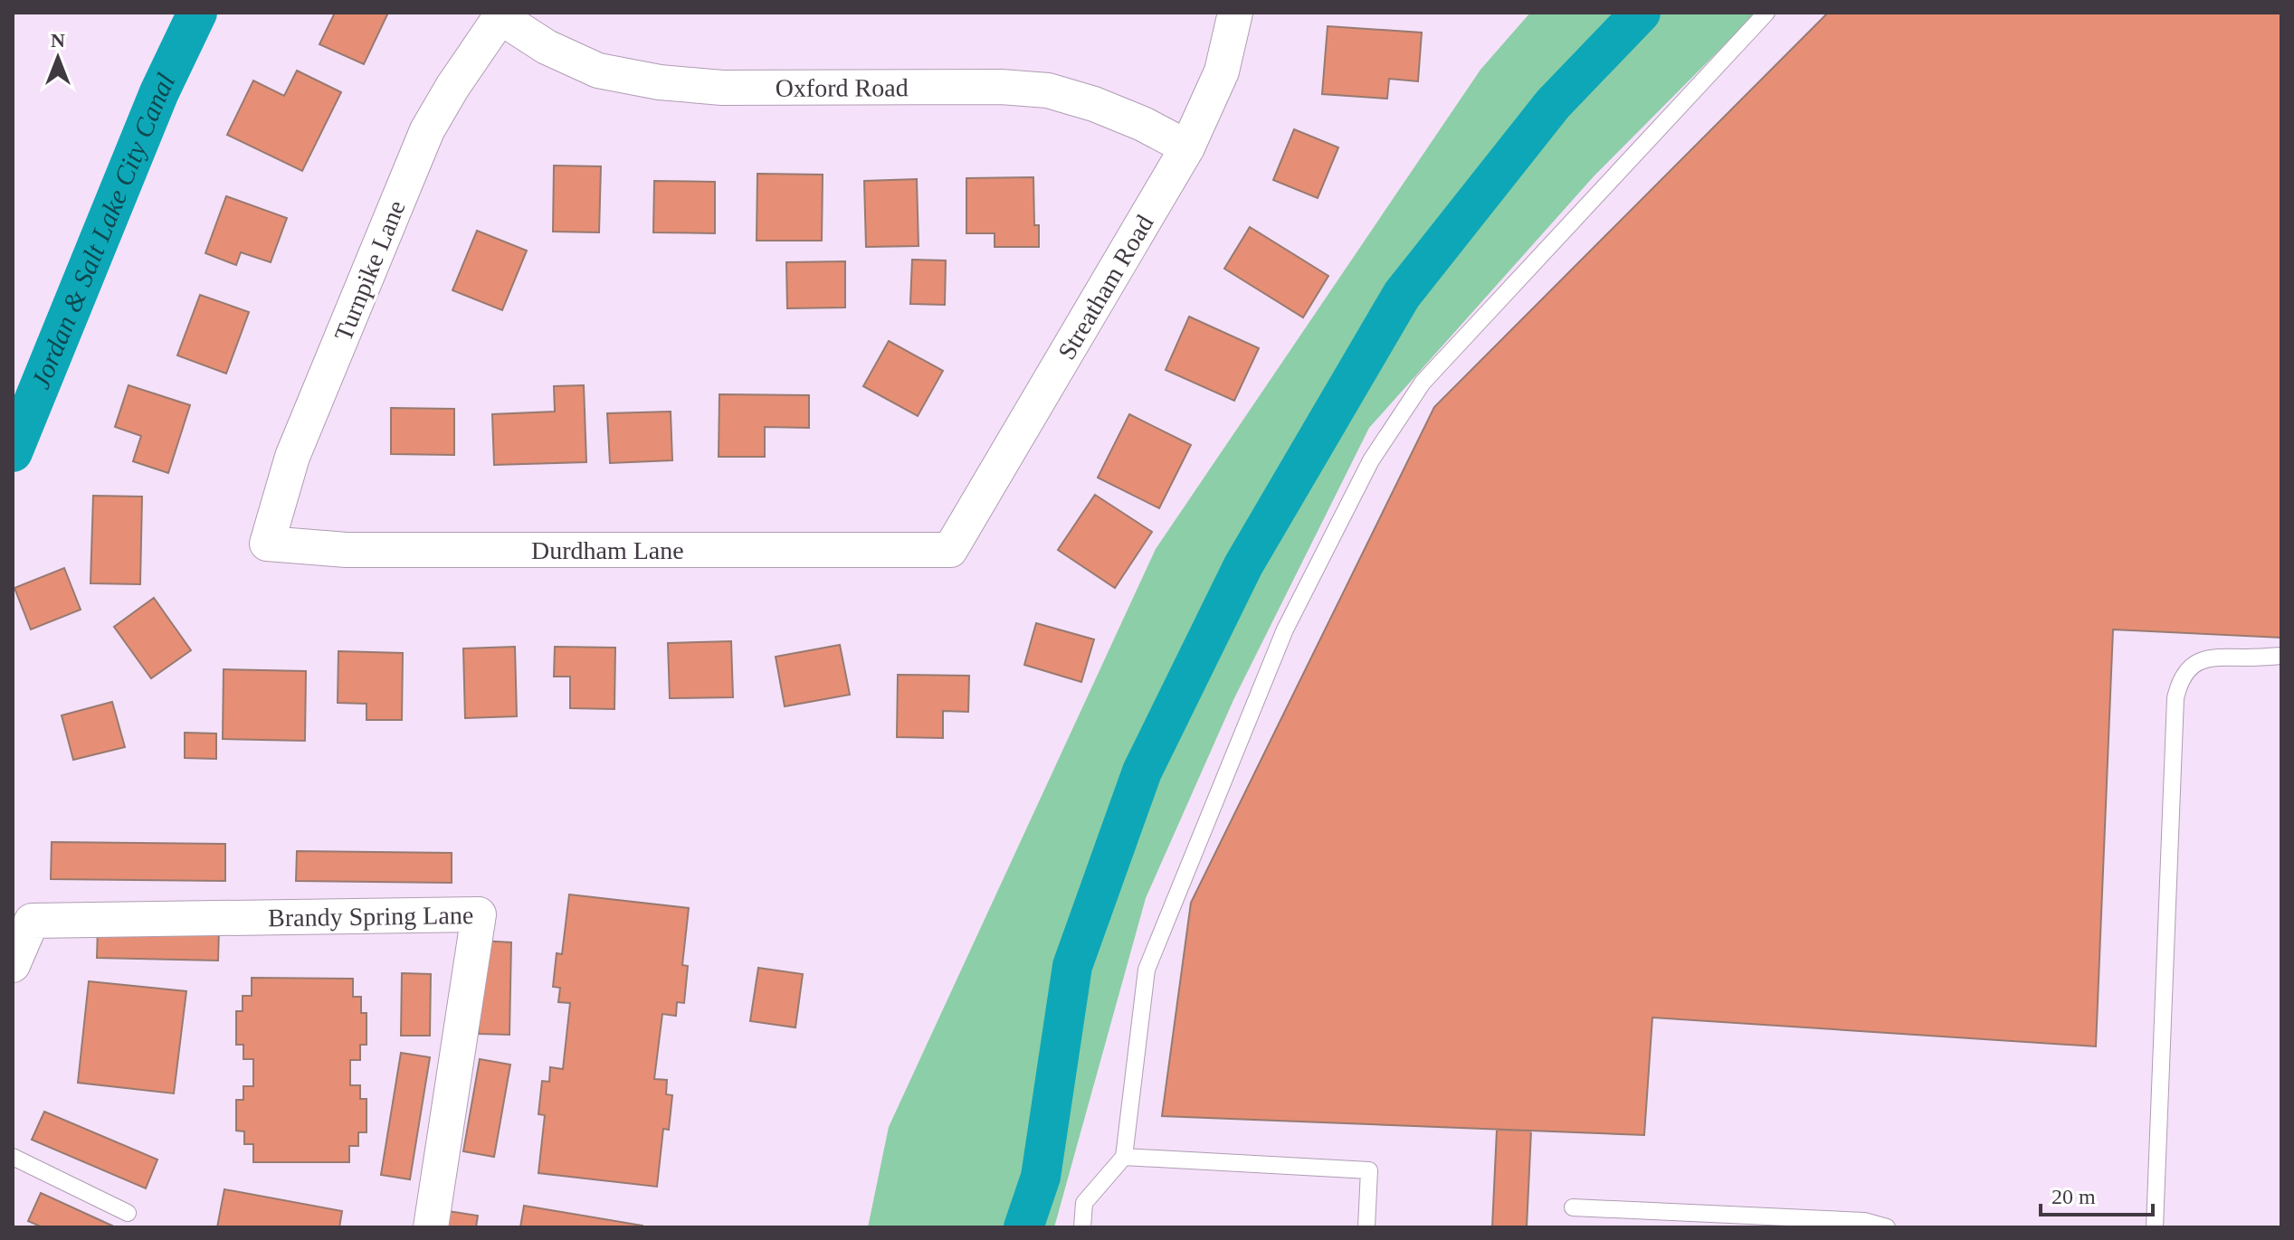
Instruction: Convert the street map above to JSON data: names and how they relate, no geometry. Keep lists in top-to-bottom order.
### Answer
{
  "streets": {
    "street": [
      "Oxford Road",
      "Turnpike Lane",
      "Streatham Road",
      "Durdham Lane",
      "Brandy Spring Lane"
    ]
  },
  "crossings": [
    ["Oxford Road", "Turnpike Lane"],
    ["Oxford Road", "Streatham Road"],
    ["Turnpike Lane", "Durdham Lane"],
    ["Streatham Road", "Durdham Lane"]
  ],
  "water": ["Jordan & Salt Lake City Canal"],
  "scale_bar": "20 m",
  "north": "top"
}
